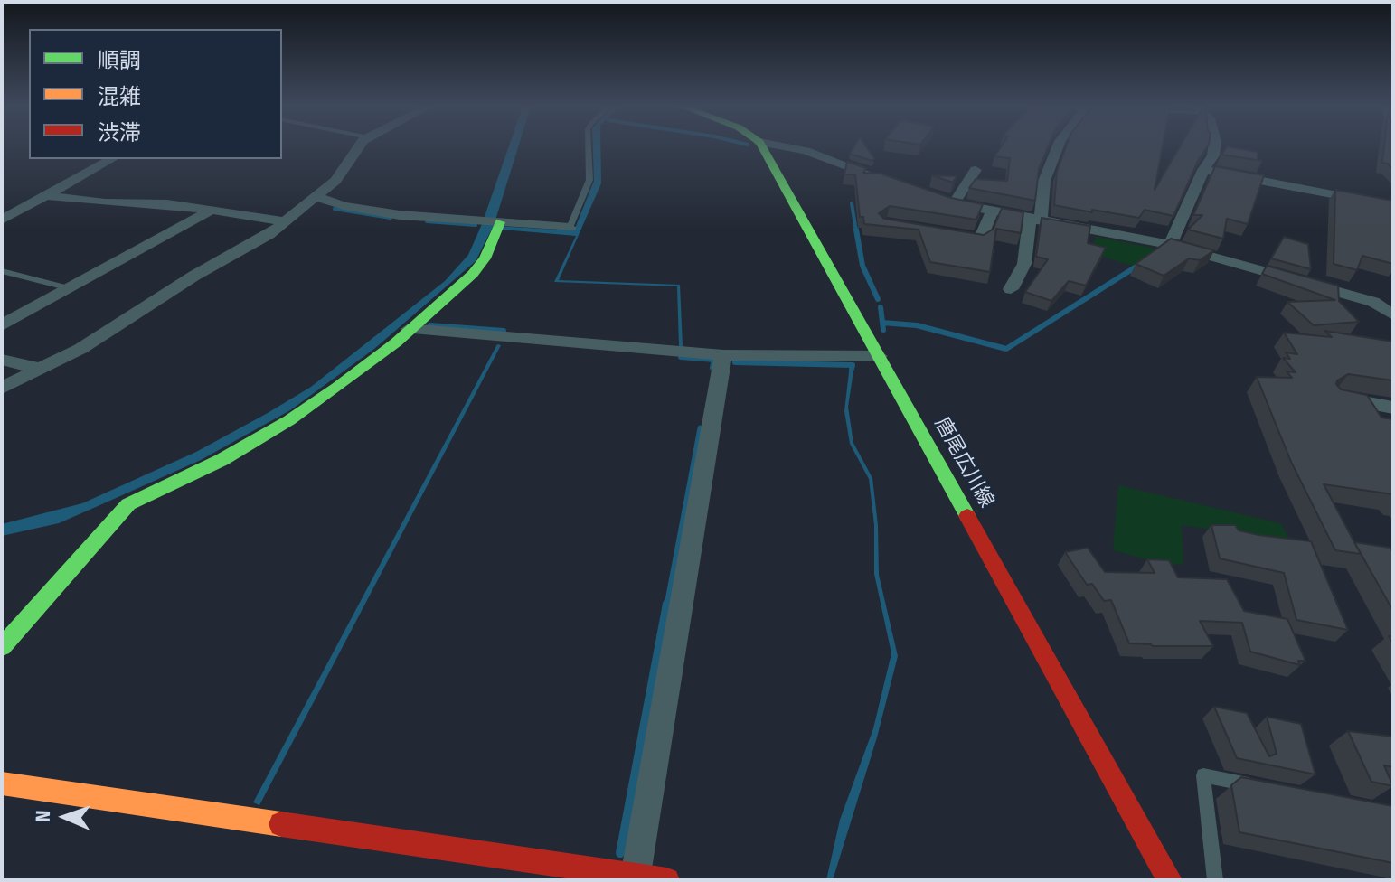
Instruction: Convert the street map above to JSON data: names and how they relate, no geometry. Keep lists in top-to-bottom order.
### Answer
{
  "streets": {
    "main road": ["唐尾広川線"]
  },
  "legend": ["順調", "混雑", "渋滞"],
  "north": "left"
}
